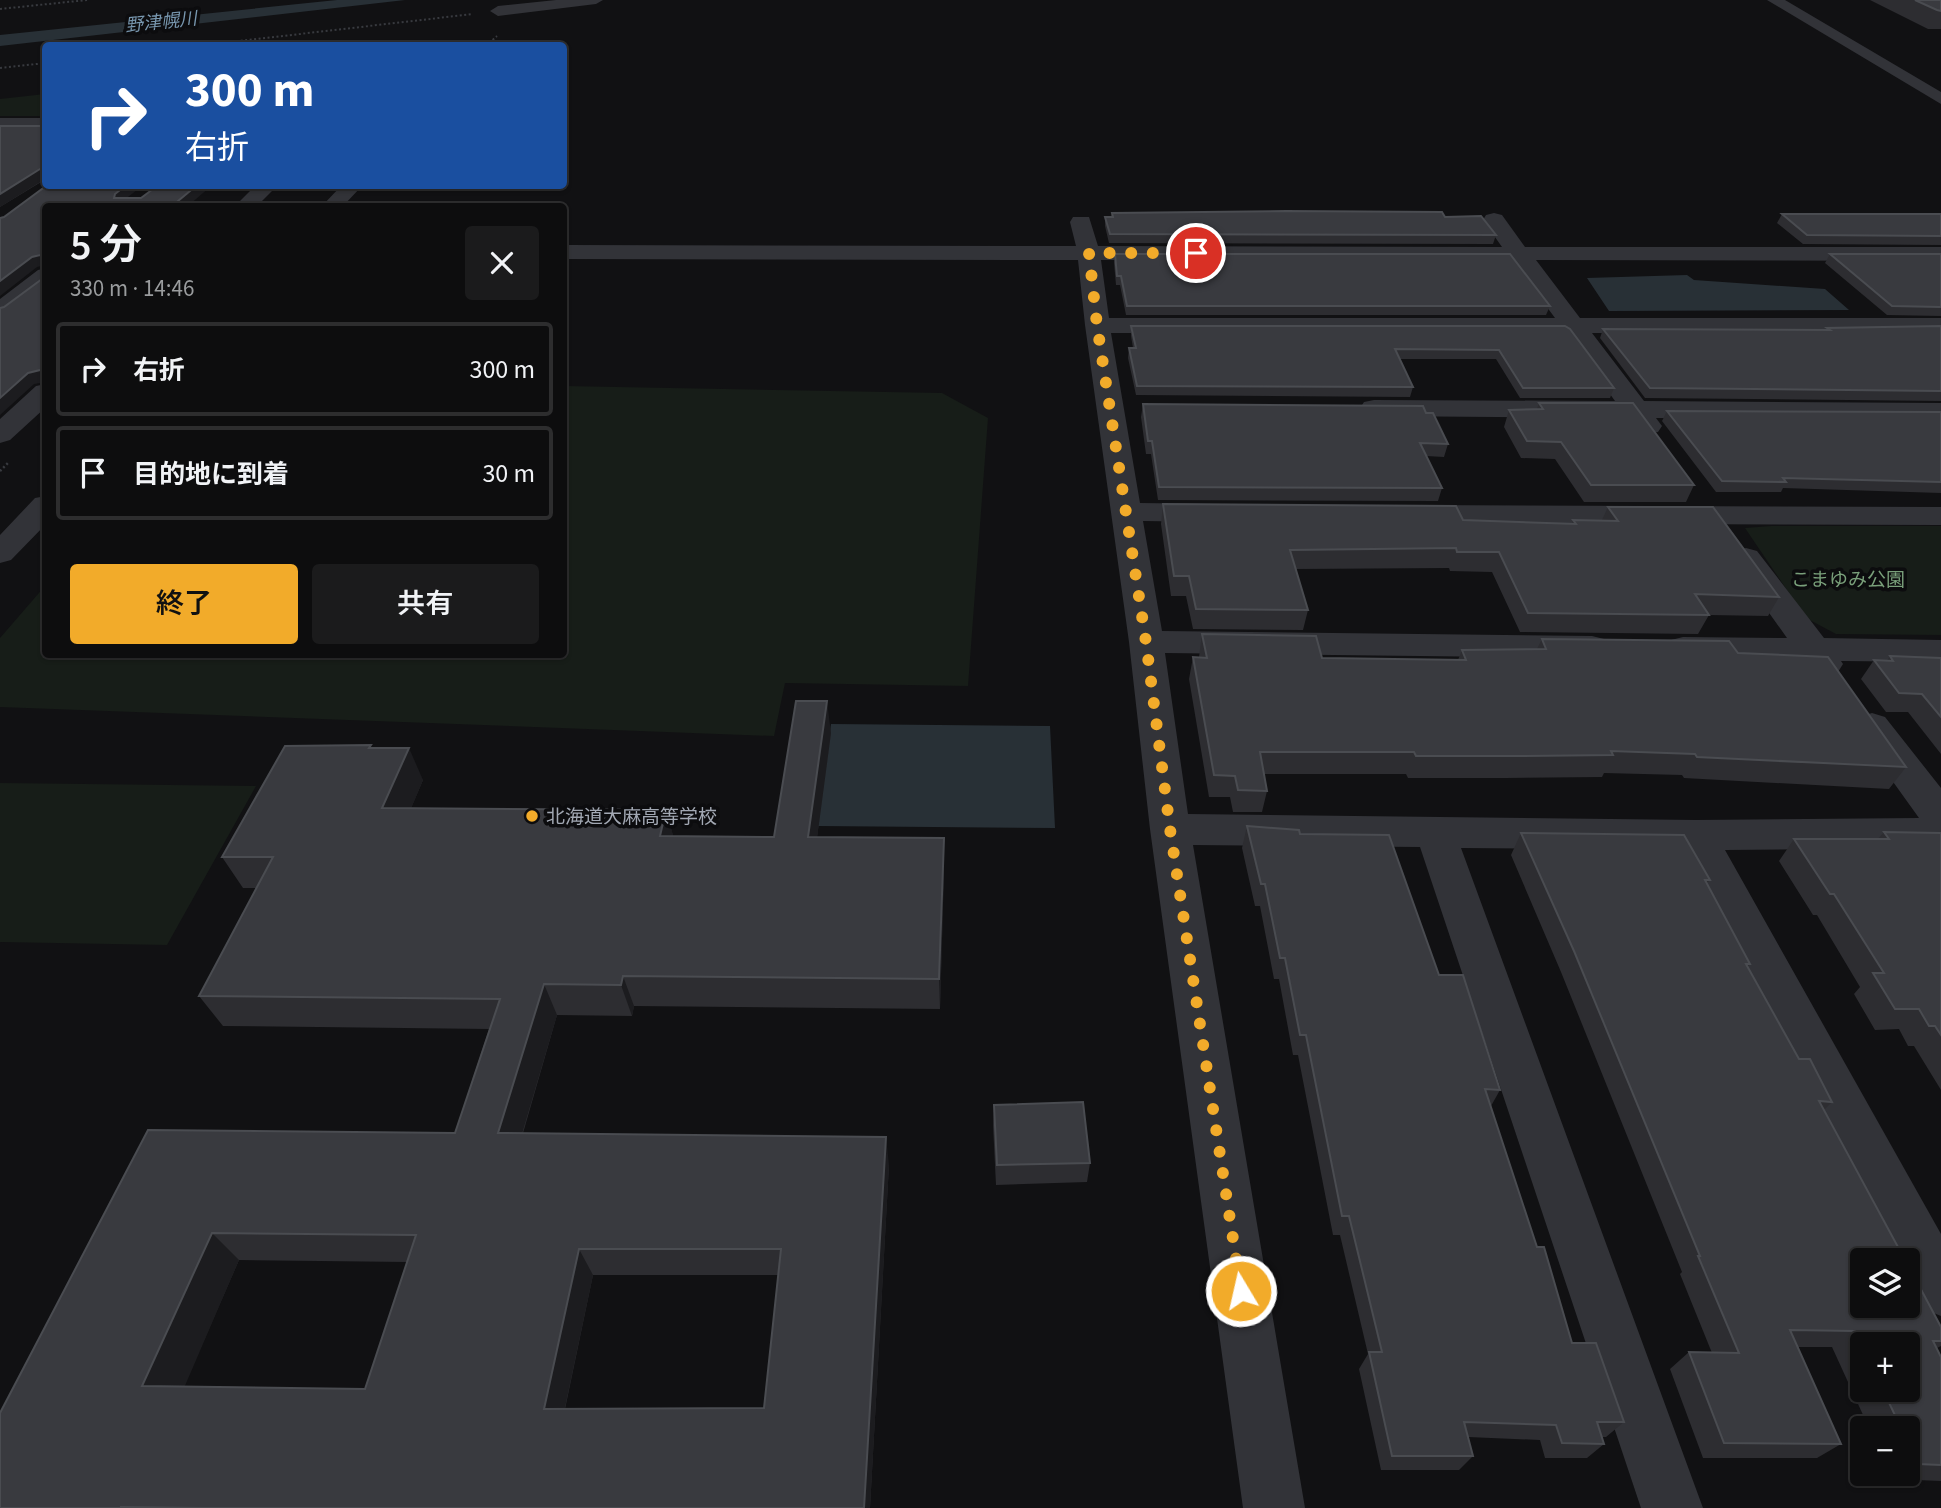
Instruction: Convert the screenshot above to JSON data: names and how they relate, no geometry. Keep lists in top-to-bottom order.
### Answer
{
  "water": ["野津幌川"],
  "parks": ["こまゆみ公園"],
  "places": ["北海道大麻高等学校"],
  "page": {
    "turn": ["300 m", "右折"],
    "heading": ["5 分", "330 m · 14:46"],
    "list": [
      {
        "name": "右折",
        "value": "300 m"
      },
      {
        "name": "目的地に到着",
        "value": "30 m"
      }
    ],
    "buttons": ["終了", "共有"],
    "map_buttons": ["+", "−"]
  }
}
